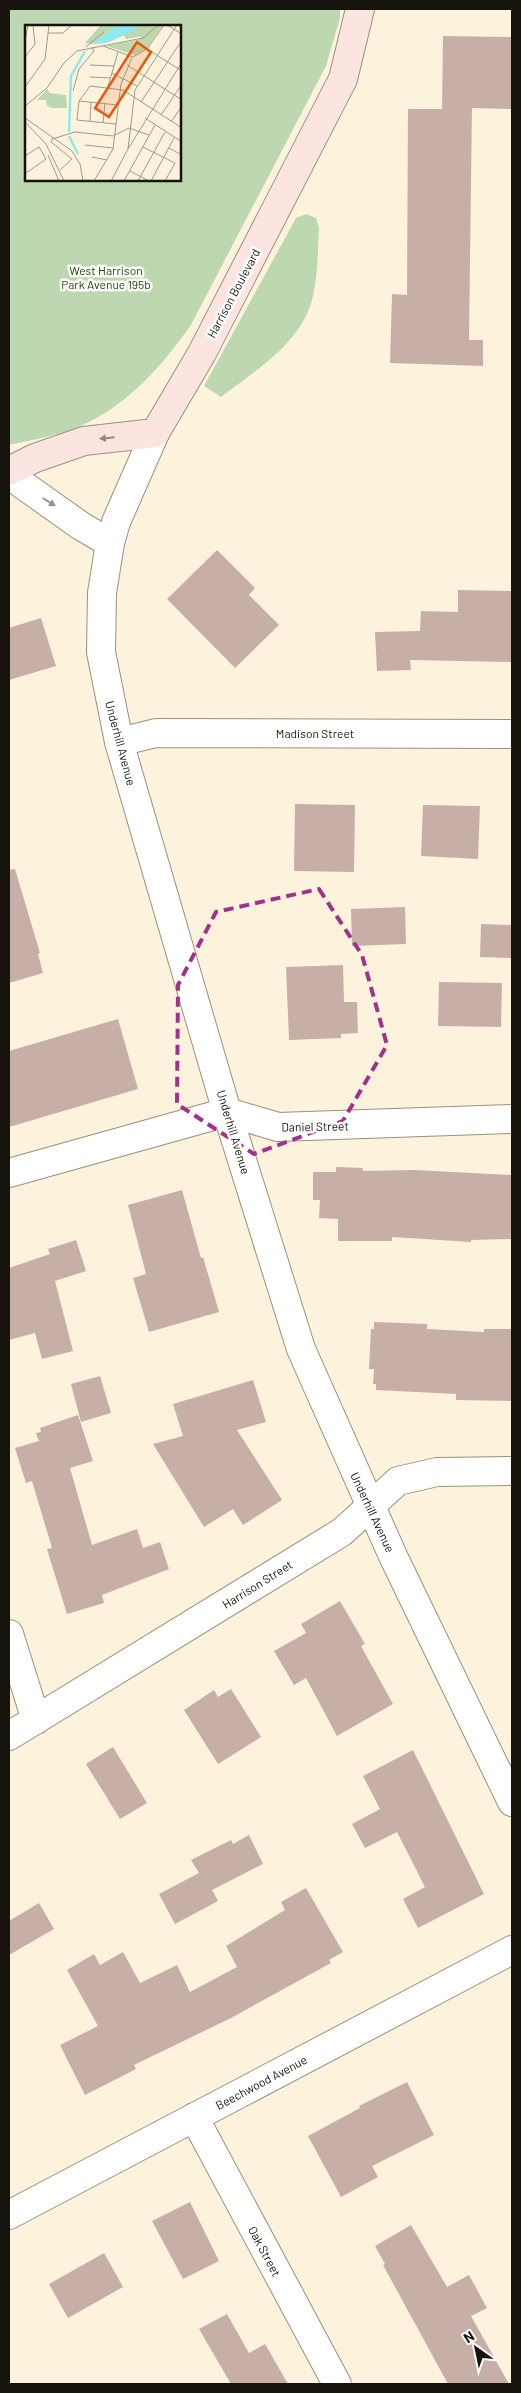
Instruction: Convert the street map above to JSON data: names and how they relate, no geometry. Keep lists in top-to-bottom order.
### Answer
{
  "streets": {
    "main road": ["Harrison Boulevard"],
    "street": [
      "Madison Street",
      "Underhill Avenue",
      "Daniel Street",
      "Harrison Street",
      "Beechwood Avenue",
      "Oak Street"
    ]
  },
  "crossings": [
    ["Harrison Boulevard", "Underhill Avenue"],
    ["Madison Street", "Underhill Avenue"],
    ["Underhill Avenue", "Daniel Street"],
    ["Underhill Avenue", "Harrison Street"],
    ["Beechwood Avenue", "Oak Street"]
  ],
  "parks": ["West Harrison Park Avenue 195b"],
  "north": "top left"
}
